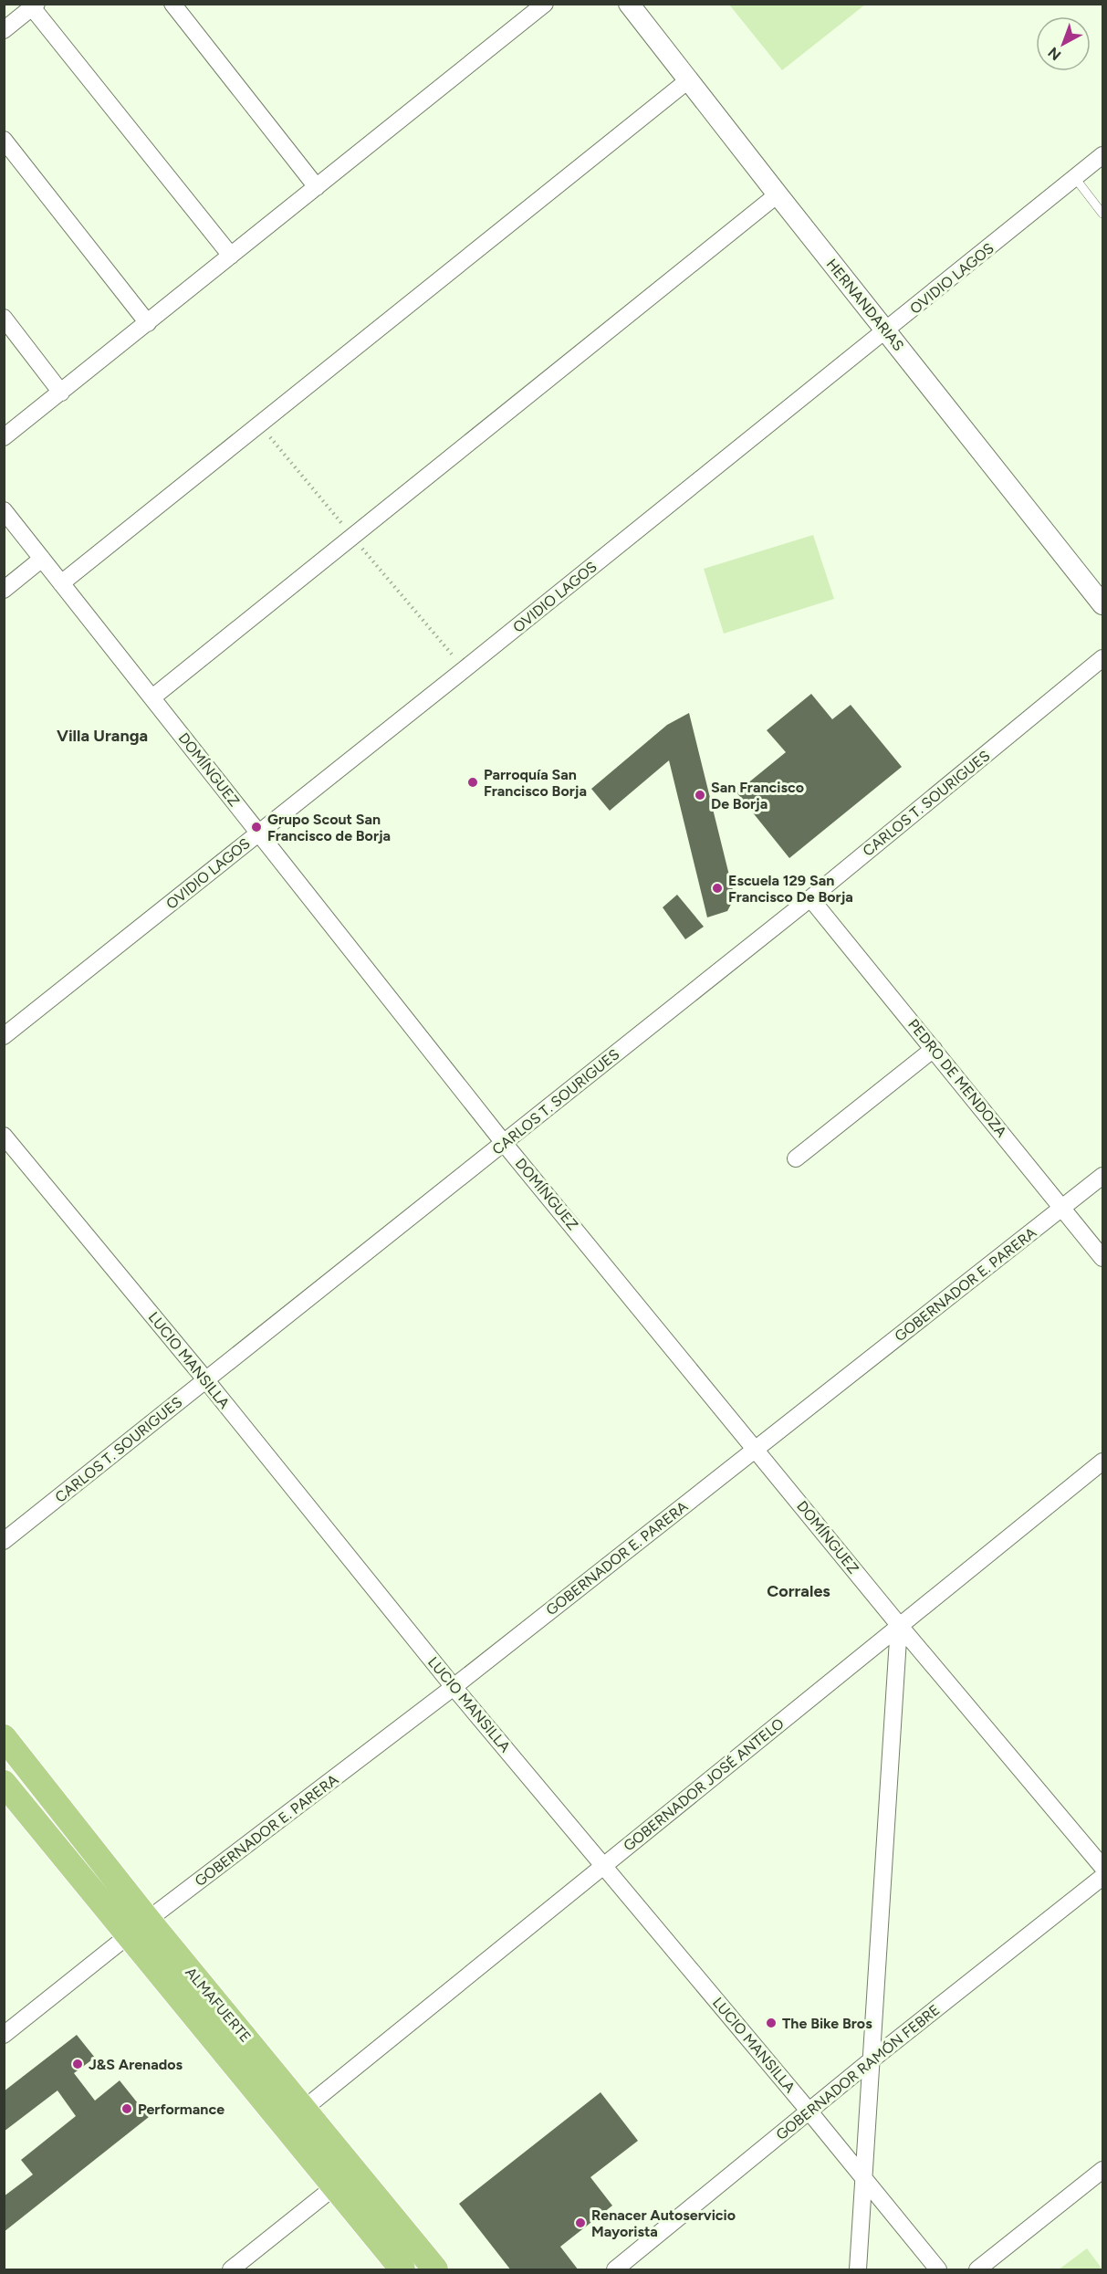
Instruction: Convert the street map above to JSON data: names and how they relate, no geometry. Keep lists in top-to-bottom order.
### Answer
{
  "streets": {
    "main road": ["ALMAFUERTE"],
    "street": [
      "OVIDIO LAGOS",
      "HERNANDARIAS",
      "DOMÍNGUEZ",
      "CARLOS T. SOURIGUES",
      "PEDRO DE MENDOZA",
      "GOBERNADOR E. PARERA",
      "LUCIO MANSILLA",
      "GOBERNADOR JOSÉ ANTELO",
      "GOBERNADOR RAMÓN FEBRE"
    ]
  },
  "crossings": [
    ["OVIDIO LAGOS", "HERNANDARIAS"],
    ["OVIDIO LAGOS", "DOMÍNGUEZ"],
    ["DOMÍNGUEZ", "CARLOS T. SOURIGUES"],
    ["DOMÍNGUEZ", "GOBERNADOR E. PARERA"],
    ["DOMÍNGUEZ", "GOBERNADOR JOSÉ ANTELO"],
    ["CARLOS T. SOURIGUES", "PEDRO DE MENDOZA"],
    ["CARLOS T. SOURIGUES", "LUCIO MANSILLA"],
    ["PEDRO DE MENDOZA", "GOBERNADOR E. PARERA"],
    ["GOBERNADOR E. PARERA", "LUCIO MANSILLA"],
    ["GOBERNADOR E. PARERA", "ALMAFUERTE"],
    ["LUCIO MANSILLA", "GOBERNADOR JOSÉ ANTELO"],
    ["LUCIO MANSILLA", "GOBERNADOR RAMÓN FEBRE"],
    ["GOBERNADOR JOSÉ ANTELO", "ALMAFUERTE"]
  ],
  "districts": ["Villa Uranga", "Corrales"],
  "places": [
    "Parroquía San Francisco Borja",
    "San Francisco De Borja",
    "Grupo Scout San Francisco de Borja",
    "Escuela 129 San Francisco De Borja",
    "The Bike Bros",
    "J&S Arenados",
    "Performance",
    "Renacer Autoservicio Mayorista"
  ],
  "north": "bottom left"
}
